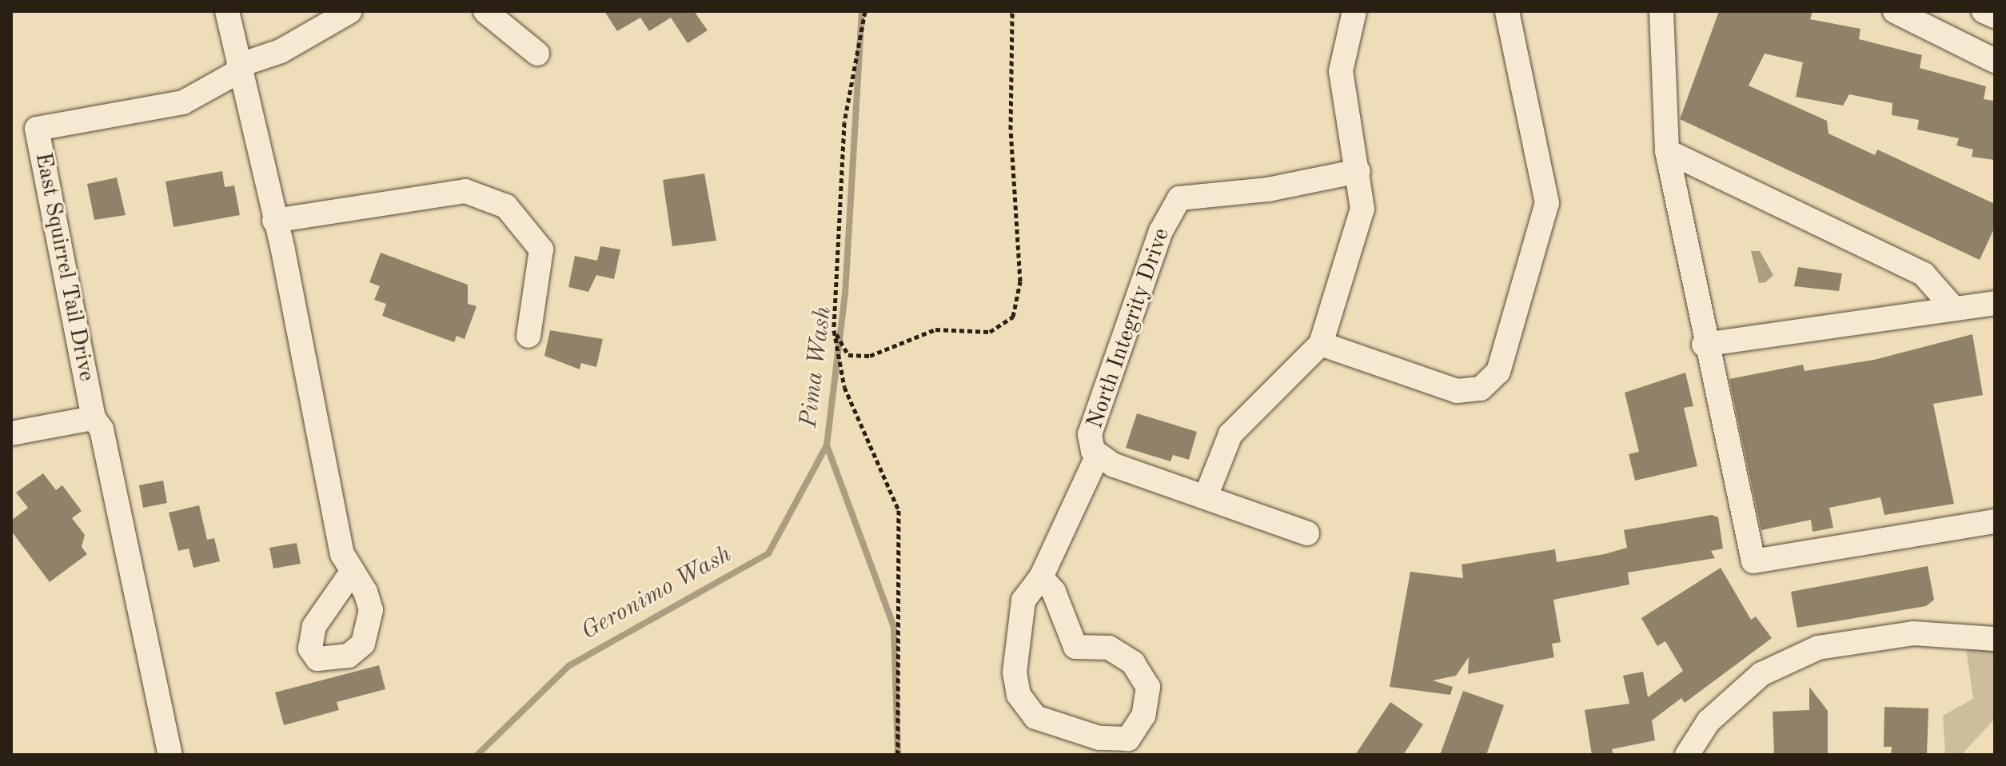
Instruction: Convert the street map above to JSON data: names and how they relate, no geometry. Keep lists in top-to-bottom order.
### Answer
{
  "streets": {
    "street": ["East Squirrel Tail Drive", "North Integrity Drive"]
  },
  "water": ["Pima Wash", "Geronimo Wash"]
}
